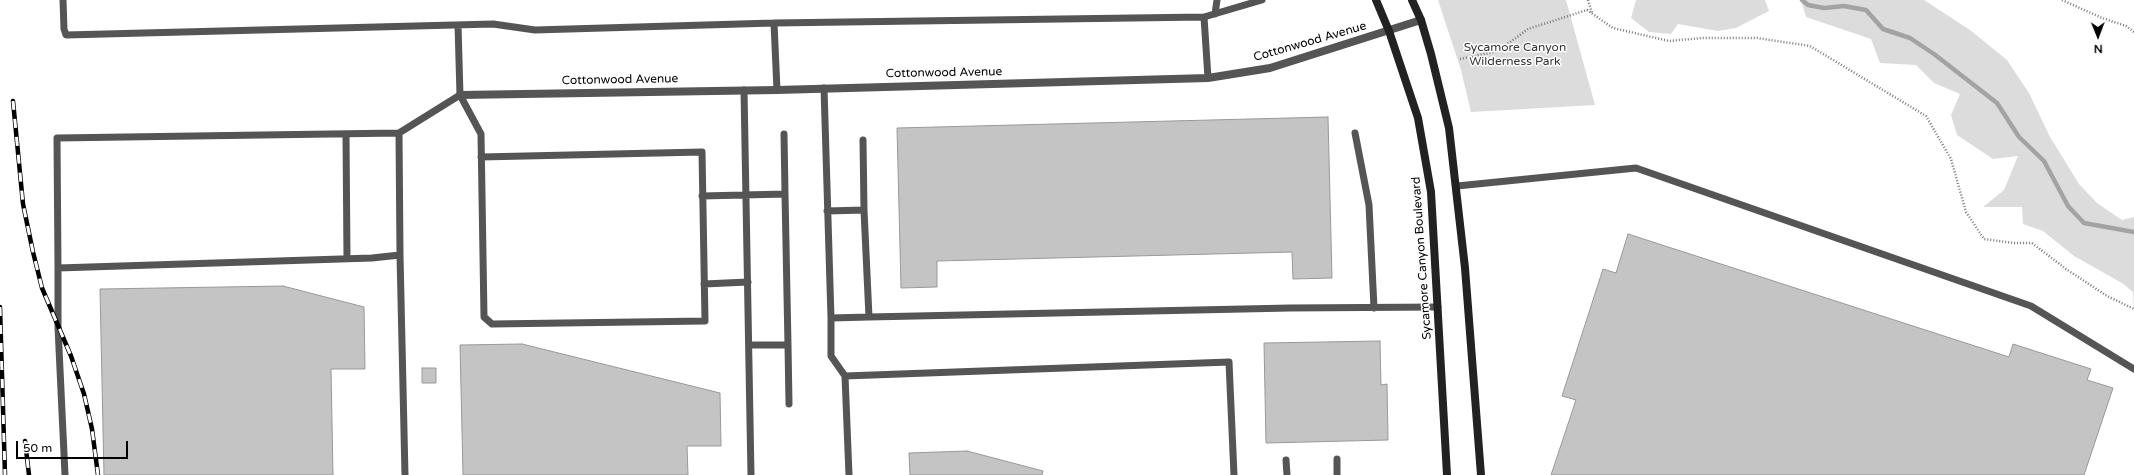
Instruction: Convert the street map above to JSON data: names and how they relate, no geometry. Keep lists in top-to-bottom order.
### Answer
{
  "streets": {
    "main road": ["Sycamore Canyon Boulevard"],
    "street": ["Cottonwood Avenue"]
  },
  "crossings": [
    ["Cottonwood Avenue", "Sycamore Canyon Boulevard"]
  ],
  "parks": ["Sycamore Canyon Wilderness Park"],
  "scale_bar": "50 m",
  "north": "bottom"
}
